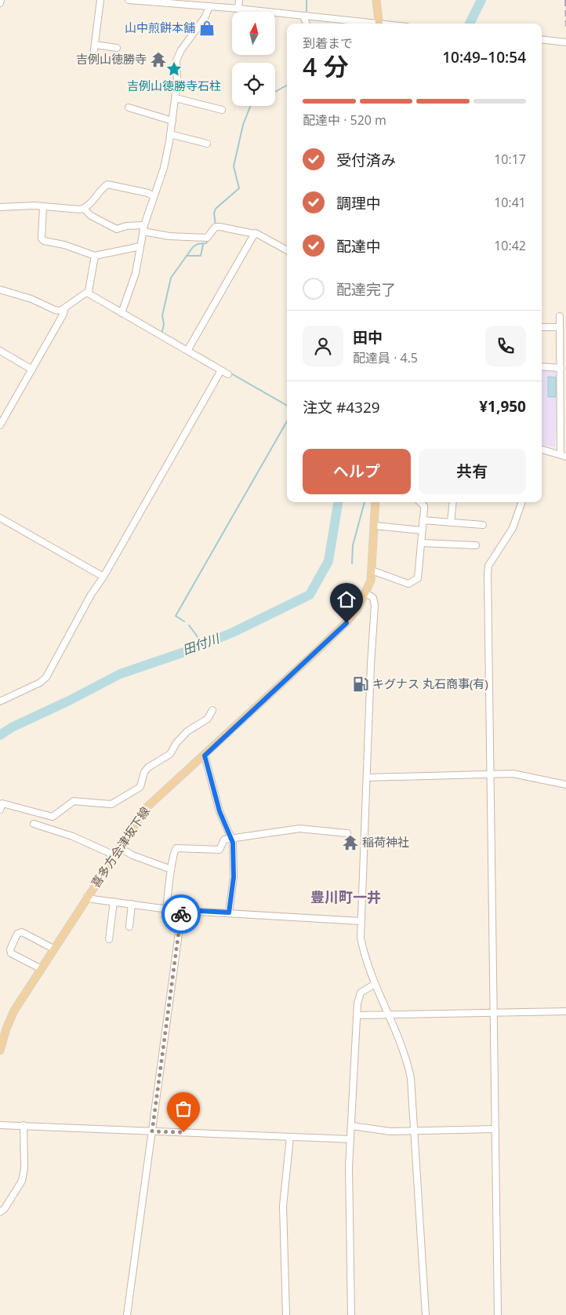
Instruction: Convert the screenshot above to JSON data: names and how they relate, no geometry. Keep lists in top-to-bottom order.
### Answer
{
  "streets": {
    "main road": ["喜多方会津坂下線"]
  },
  "districts": ["豊川町一井"],
  "water": ["田付川"],
  "places": {
    "shop": ["山中煎餅本舗"],
    "temple": ["吉例山徳勝寺", "稲荷神社"],
    "place": ["吉例山徳勝寺石柱"],
    "fuel station": ["キグナス 丸石商事(有)"]
  },
  "north": "top",
  "page": {
    "heading": ["4 分", "到着まで", "10:49–10:54"],
    "panel": [
      "田中",
      "配達員 · 4.5",
      "注文 #4329",
      "¥1,950"
    ],
    "bar": "配達中 · 520 m",
    "list": [
      ["受付済み", "10:17"],
      ["調理中", "10:41"],
      ["配達中", "10:42"],
      "配達完了"
    ],
    "buttons": ["ヘルプ", "共有"]
  }
}
